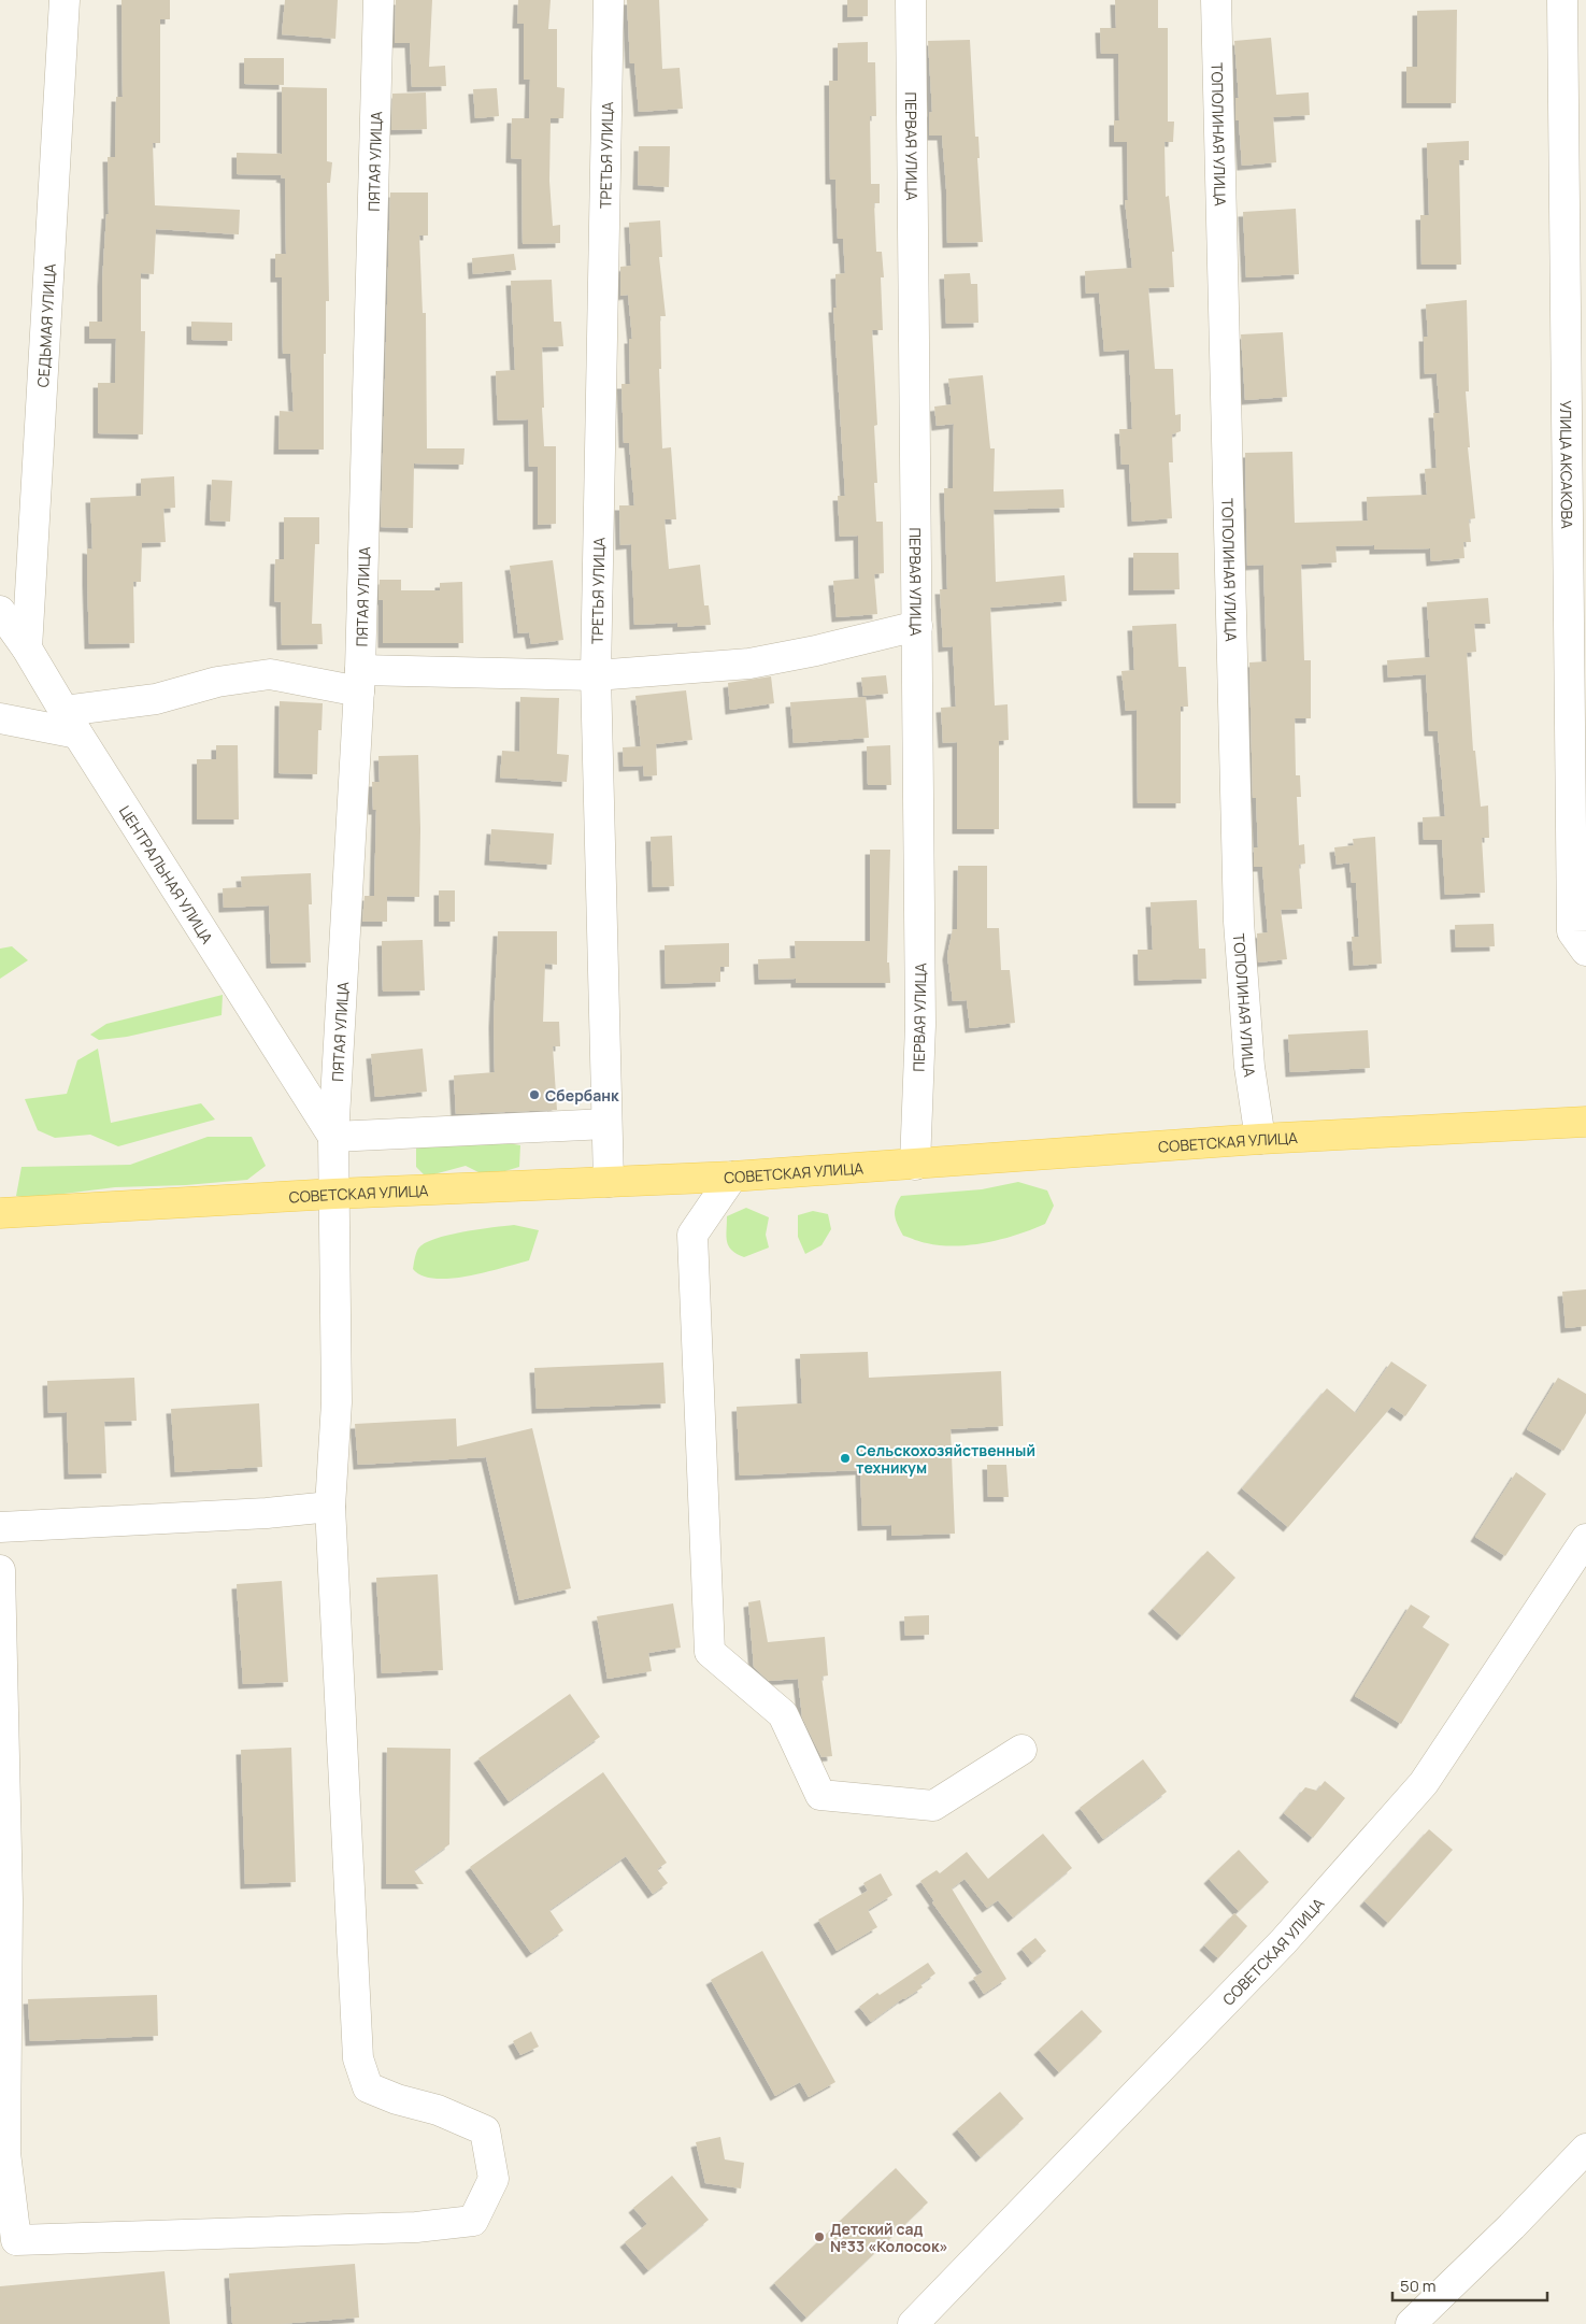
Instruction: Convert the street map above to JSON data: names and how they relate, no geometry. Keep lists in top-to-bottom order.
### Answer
{
  "streets": {
    "main road": ["СОВЕТСКАЯ УЛИЦА"],
    "street": [
      "ТОПОЛИНАЯ УЛИЦА",
      "ПЕРВАЯ УЛИЦА",
      "ТРЕТЬЯ УЛИЦА",
      "ПЯТАЯ УЛИЦА",
      "СЕДЬМАЯ УЛИЦА",
      "УЛИЦА АКСАКОВА",
      "ЦЕНТРАЛЬНАЯ УЛИЦА"
    ]
  },
  "crossings": [
    ["ТОПОЛИНАЯ УЛИЦА", "СОВЕТСКАЯ УЛИЦА"],
    ["ПЕРВАЯ УЛИЦА", "СОВЕТСКАЯ УЛИЦА"],
    ["ТРЕТЬЯ УЛИЦА", "СОВЕТСКАЯ УЛИЦА"],
    ["ПЯТАЯ УЛИЦА", "ЦЕНТРАЛЬНАЯ УЛИЦА"],
    ["ПЯТАЯ УЛИЦА", "СОВЕТСКАЯ УЛИЦА"],
    ["СЕДЬМАЯ УЛИЦА", "ЦЕНТРАЛЬНАЯ УЛИЦА"]
  ],
  "places": ["Сбербанк", "Сельскохозяйственный техникум", "Детский сад №33 «Колосок»"],
  "scale_bar": "50 m"
}
